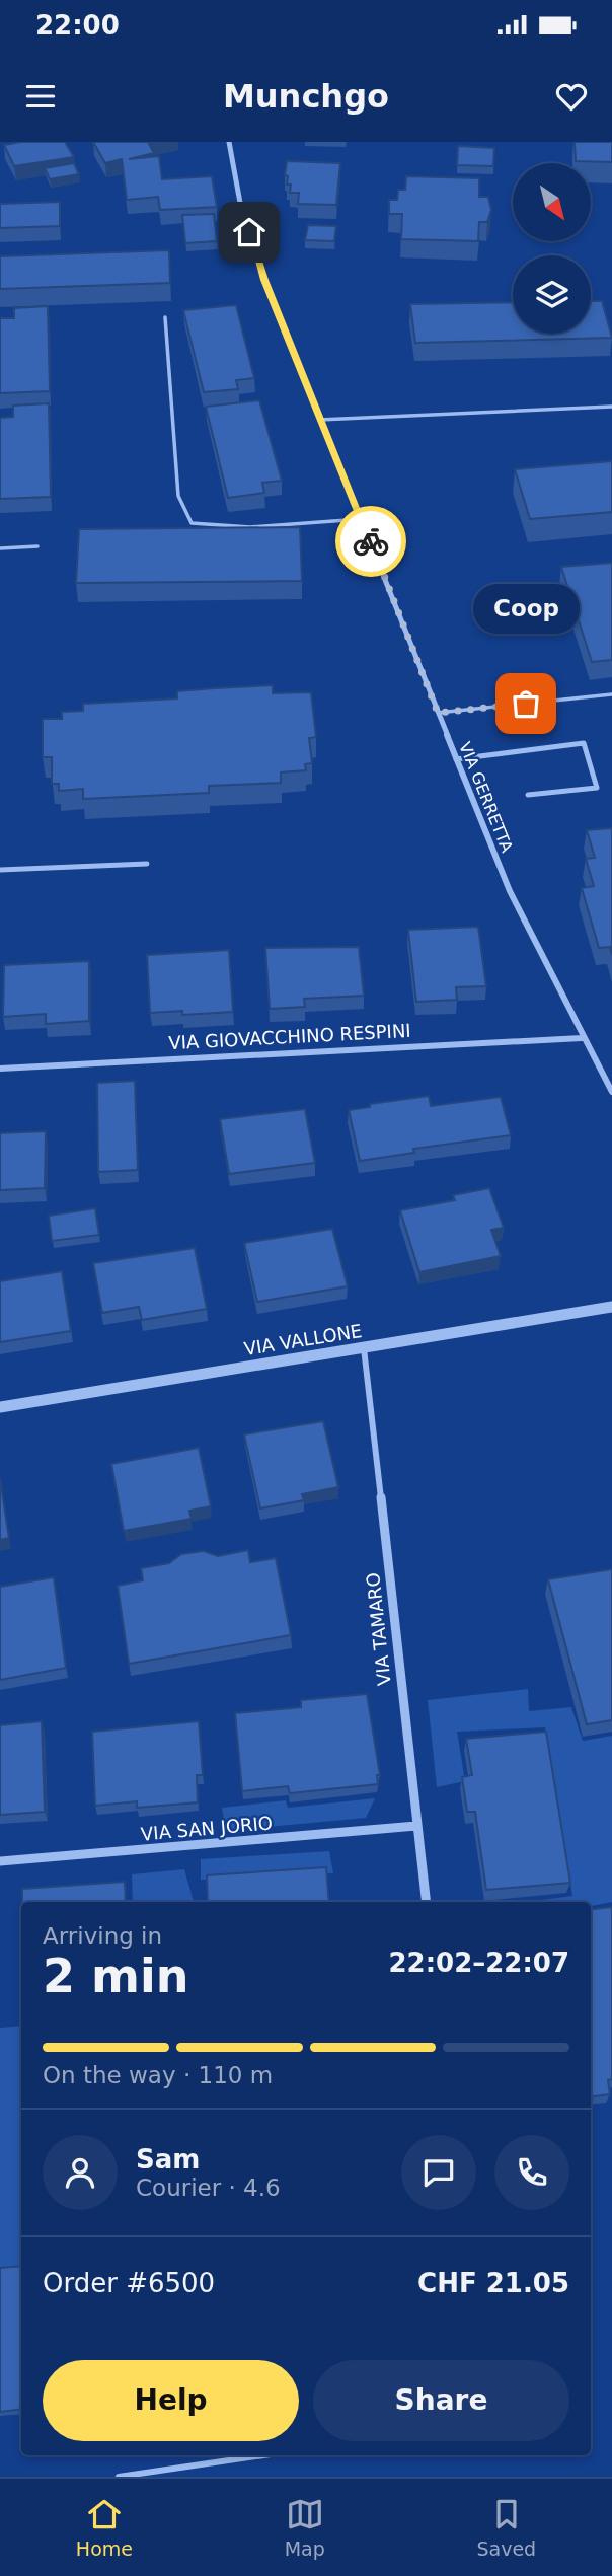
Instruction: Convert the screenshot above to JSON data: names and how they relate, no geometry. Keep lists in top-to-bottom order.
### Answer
{
  "streets": {
    "street": [
      "VIA GERRETTA",
      "VIA GIOVACCHINO RESPINI",
      "VIA VALLONE",
      "VIA TAMARO",
      "VIA SAN JORIO"
    ]
  },
  "crossings": [
    ["VIA GERRETTA", "VIA GIOVACCHINO RESPINI"],
    ["VIA VALLONE", "VIA TAMARO"],
    ["VIA TAMARO", "VIA SAN JORIO"]
  ],
  "places": ["Coop"],
  "north": "bottom right",
  "page": {
    "status": "22:00",
    "header": "Munchgo",
    "bubble": "Coop",
    "heading": ["2 min", "Arriving in", "22:02–22:07"],
    "panel": [
      "Sam",
      "Courier · 4.6",
      "Order #6500",
      "CHF 21.05"
    ],
    "bar": "On the way · 110 m",
    "buttons": ["Help", "Share"],
    "tabs": ["Home", "Map", "Saved"]
  }
}
